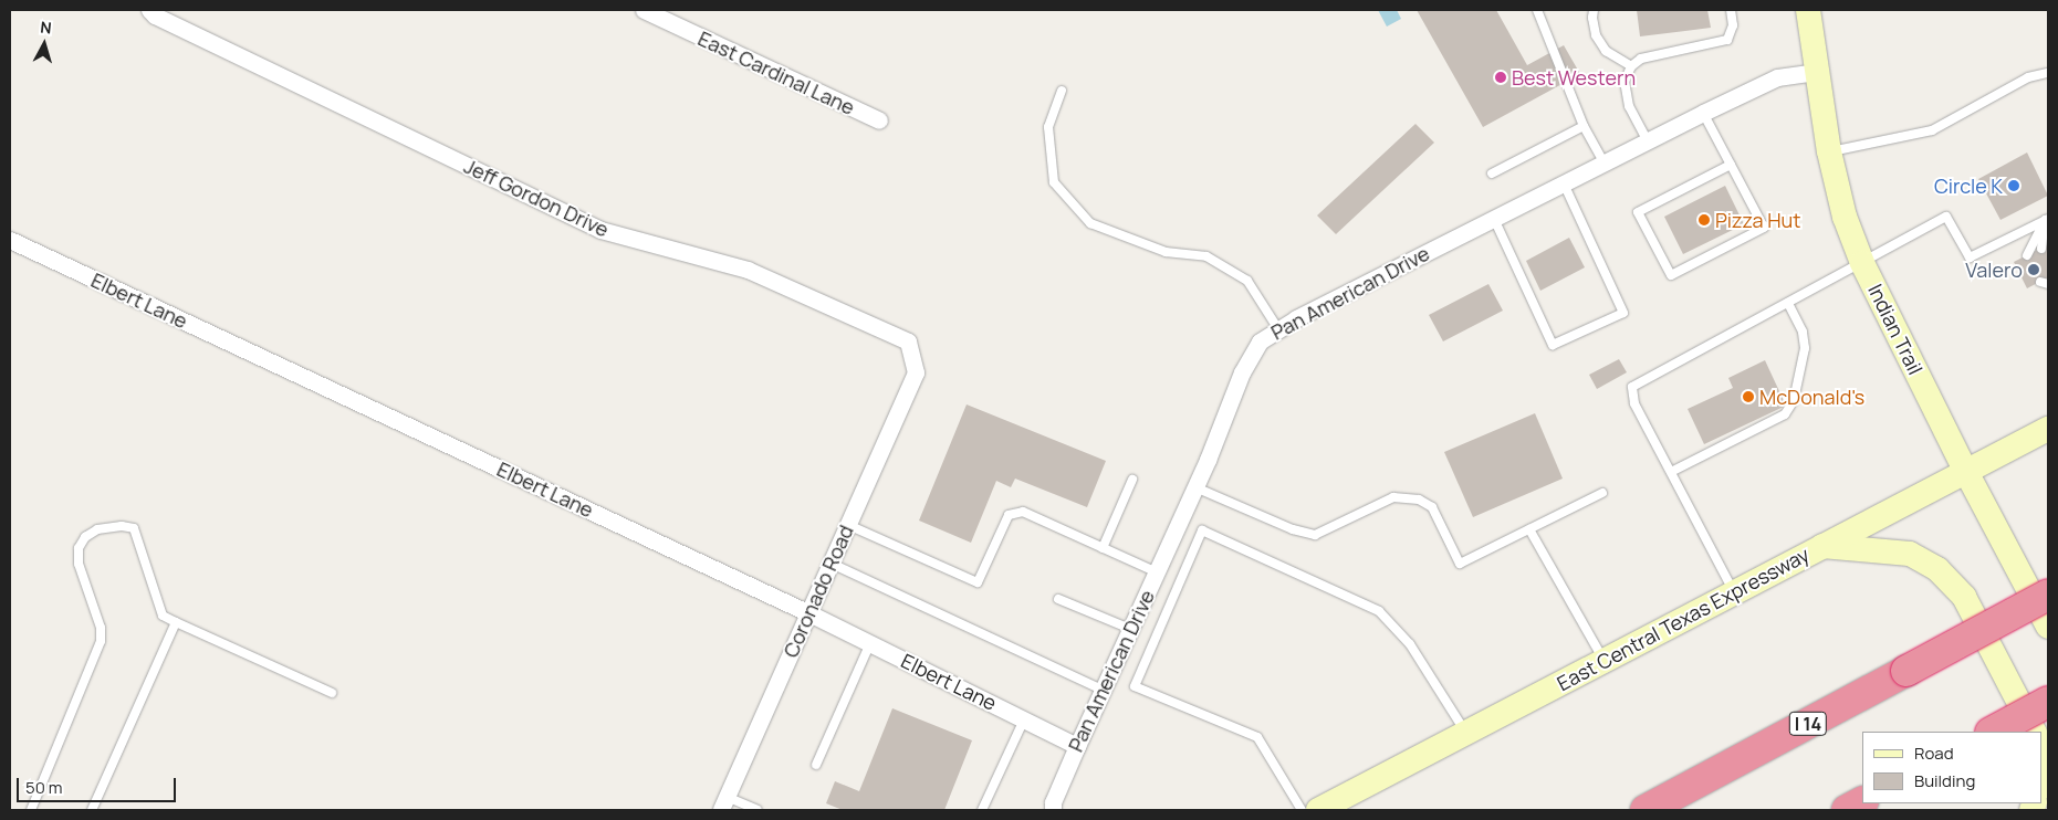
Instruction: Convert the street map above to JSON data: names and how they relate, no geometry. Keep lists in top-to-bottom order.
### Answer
{
  "streets": {
    "highway": ["I 14"],
    "main road": ["Indian Trail", "East Central Texas Expressway"],
    "street": [
      "East Cardinal Lane",
      "Jeff Gordon Drive",
      "Pan American Drive",
      "Elbert Lane",
      "Coronado Road"
    ]
  },
  "crossings": [
    ["Jeff Gordon Drive", "Coronado Road"],
    ["Pan American Drive", "Elbert Lane"],
    ["Pan American Drive", "Indian Trail"],
    ["Elbert Lane", "Coronado Road"],
    ["Indian Trail", "East Central Texas Expressway"]
  ],
  "places": [
    "Best Western",
    "Circle K",
    "Pizza Hut",
    "Valero",
    "McDonald's"
  ],
  "legend": ["Road", "Building"],
  "scale_bar": "50 m",
  "north": "top"
}
